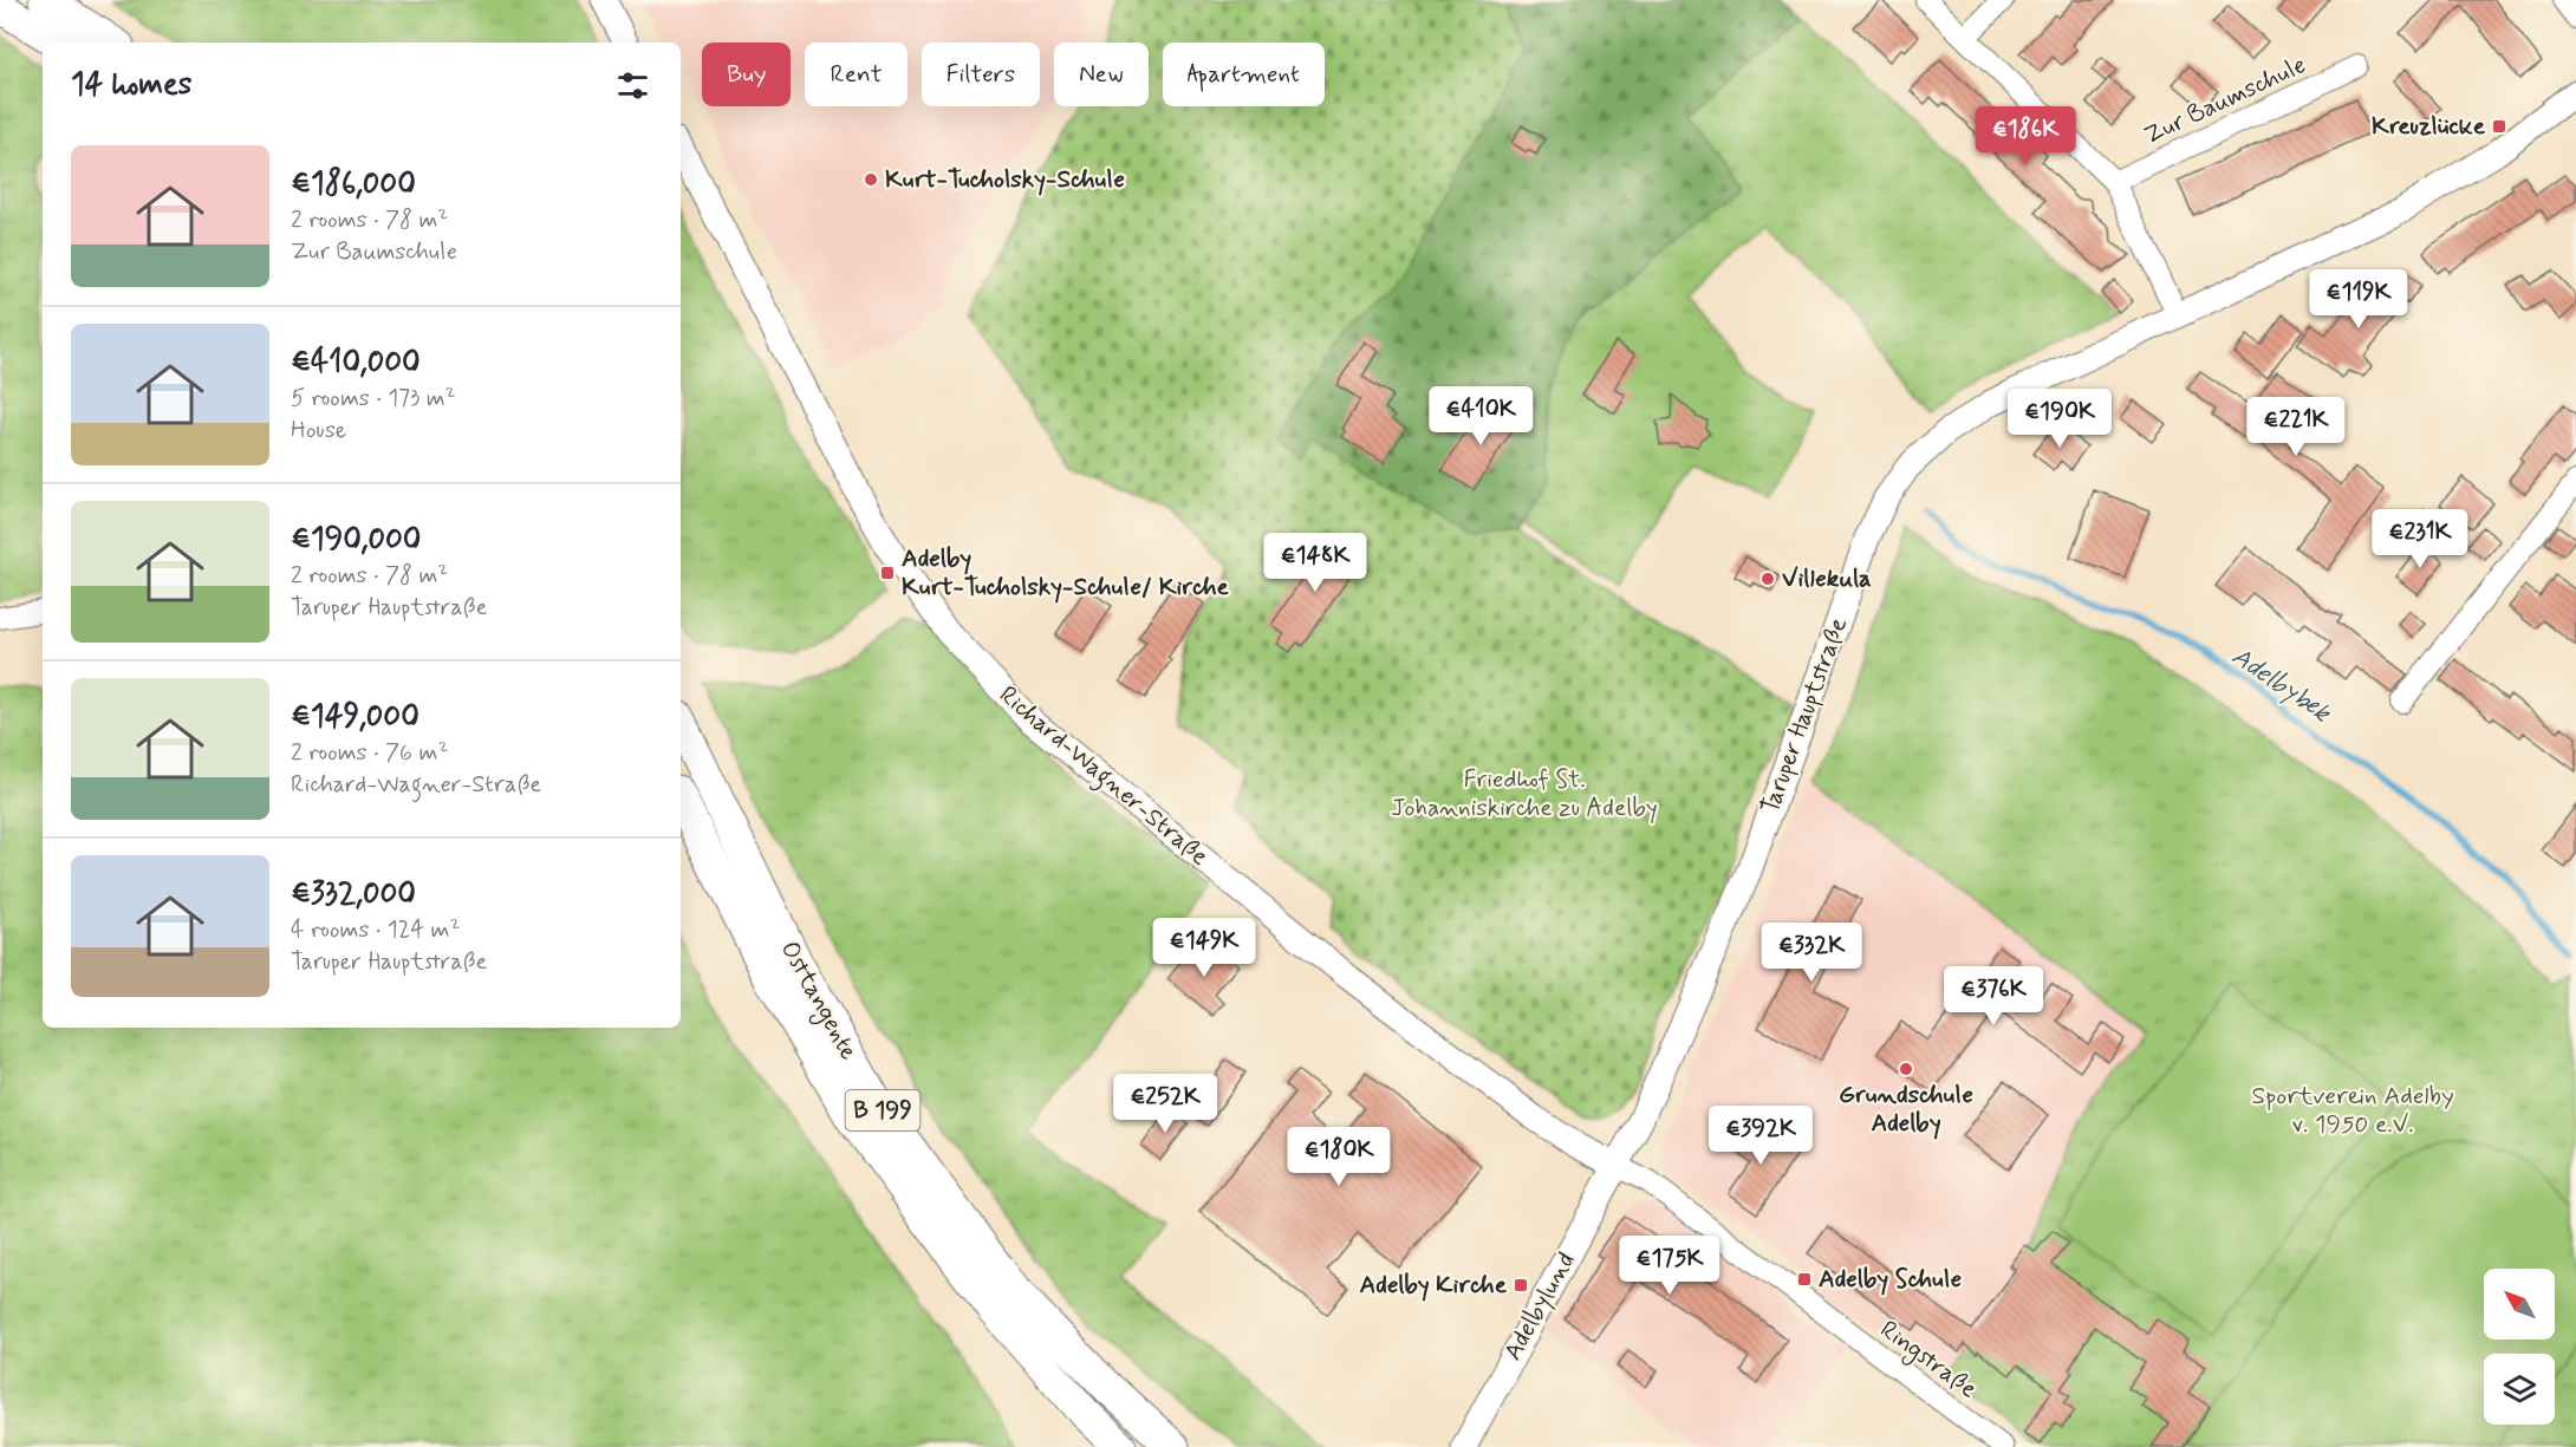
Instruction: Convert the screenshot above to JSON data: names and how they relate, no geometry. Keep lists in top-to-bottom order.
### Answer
{
  "streets": {
    "main road": ["Osttangente", "B 199"],
    "street": [
      "Zur Baumschule",
      "Taruper Hauptstraße",
      "Richard-Wagner-Straße",
      "Adelbylund",
      "Ringstraße"
    ]
  },
  "crossings": [
    ["Taruper Hauptstraße", "Richard-Wagner-Straße"],
    ["Taruper Hauptstraße", "Adelbylund"],
    ["Taruper Hauptstraße", "Ringstraße"],
    ["Richard-Wagner-Straße", "Adelbylund"],
    ["Richard-Wagner-Straße", "Ringstraße"],
    ["Adelbylund", "Ringstraße"]
  ],
  "water": ["Adelbybek"],
  "parks": ["Friedhof St. Johanniskirche zu Adelby", "Sportverein Adelby v. 1950 e.V."],
  "places": {
    "transit": [
      "Kreuzlücke",
      "Adelby Kurt-Tucholsky-Schule/ Kirche",
      "Adelby Schule",
      "Adelby Kirche"
    ],
    "other": ["Kurt-Tucholsky-Schule", "Villekula", "Grundschule Adelby"]
  },
  "north": "top left",
  "page": {
    "chip": [
      "Buy",
      "Rent",
      "Filters",
      "New",
      "Apartment"
    ],
    "heading": "14 homes",
    "price": [
      "€186K",
      "€119K",
      "€410K",
      "€190K",
      "€221K",
      "€231K",
      "€148K",
      "€149K",
      "€332K",
      "€376K",
      "€252K",
      "€392K",
      "€180K",
      "€175K"
    ],
    "list": [
      {
        "name": "€186,000",
        "note": "2 rooms · 78 m² · Zur Baumschule"
      },
      {
        "name": "€410,000",
        "note": "5 rooms · 173 m² · House"
      },
      {
        "name": "€190,000",
        "note": "2 rooms · 78 m² · Taruper Hauptstraße"
      },
      {
        "name": "€149,000",
        "note": "2 rooms · 76 m² · Richard-Wagner-Straße"
      },
      {
        "name": "€332,000",
        "note": "4 rooms · 124 m² · Taruper Hauptstraße"
      }
    ]
  }
}
